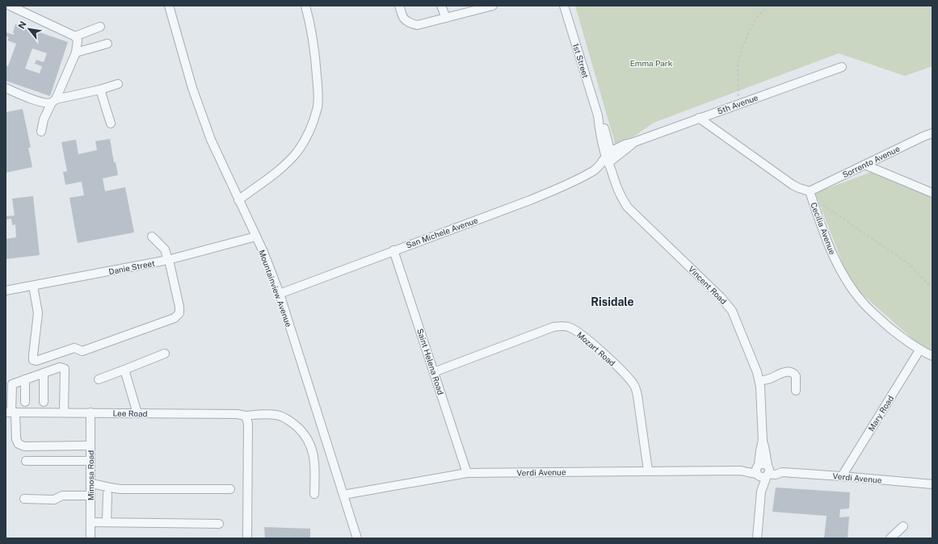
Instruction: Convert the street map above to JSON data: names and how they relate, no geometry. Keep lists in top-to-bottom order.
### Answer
{
  "streets": {
    "street": [
      "1st Street",
      "5th Avenue",
      "Sorrento Avenue",
      "Cecilia Avenue",
      "San Michele Avenue",
      "Danie Street",
      "Vincent Road",
      "Mountainview Avenue",
      "Mozart Road",
      "Saint Helena Road",
      "Lee Road",
      "Mary Road",
      "Verdi Avenue",
      "Mimosa Road"
    ]
  },
  "crossings": [
    ["1st Street", "San Michele Avenue"],
    ["1st Street", "Vincent Road"],
    ["5th Avenue", "San Michele Avenue"],
    ["Sorrento Avenue", "Cecilia Avenue"],
    ["Cecilia Avenue", "Mary Road"],
    ["San Michele Avenue", "Vincent Road"],
    ["San Michele Avenue", "Mountainview Avenue"],
    ["San Michele Avenue", "Saint Helena Road"],
    ["Danie Street", "Mountainview Avenue"],
    ["Vincent Road", "Verdi Avenue"],
    ["Mountainview Avenue", "Verdi Avenue"],
    ["Mozart Road", "Saint Helena Road"],
    ["Mozart Road", "Verdi Avenue"],
    ["Saint Helena Road", "Verdi Avenue"],
    ["Lee Road", "Mimosa Road"],
    ["Mary Road", "Verdi Avenue"]
  ],
  "districts": ["Risidale"],
  "parks": ["Emma Park"],
  "north": "top left"
}
